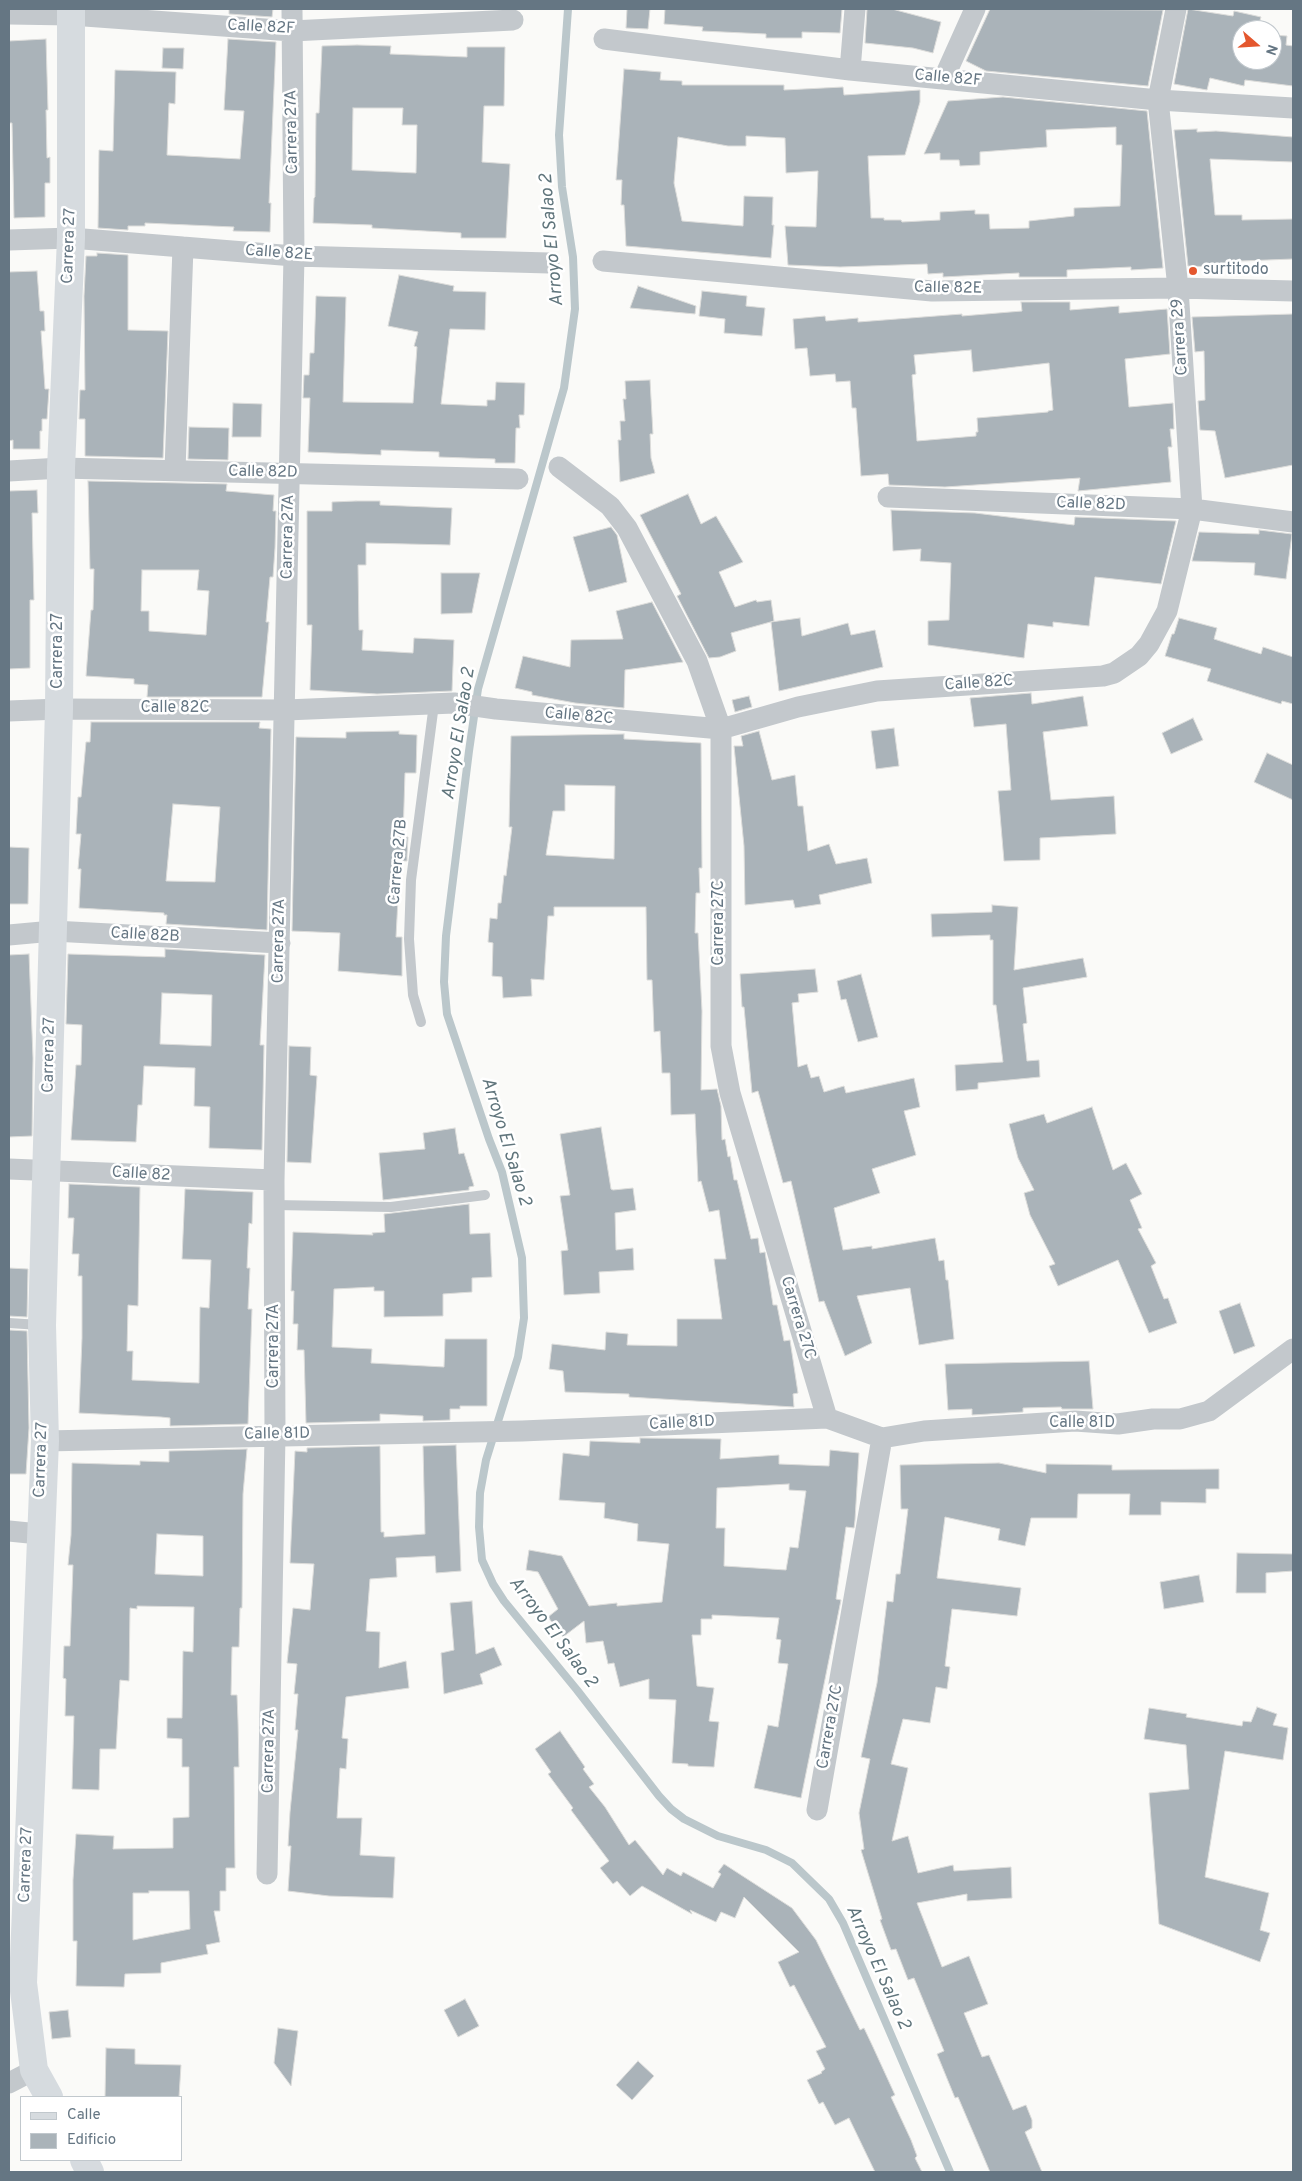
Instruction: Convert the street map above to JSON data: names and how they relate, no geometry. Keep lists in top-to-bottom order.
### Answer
{
  "streets": {
    "street": [
      "Calle 82F",
      "Carrera 27A",
      "Carrera 27",
      "Calle 82E",
      "Carrera 29",
      "Calle 82D",
      "Calle 82C",
      "Carrera 27C",
      "Calle 82B",
      "Calle 82",
      "Calle 81D"
    ],
    "lane": ["Carrera 27B"]
  },
  "crossings": [
    ["Calle 82F", "Carrera 27A"],
    ["Calle 82F", "Carrera 27"],
    ["Calle 82F", "Carrera 29"],
    ["Carrera 27A", "Calle 82E"],
    ["Carrera 27A", "Calle 82D"],
    ["Carrera 27A", "Calle 82C"],
    ["Carrera 27A", "Calle 82B"],
    ["Carrera 27A", "Calle 82"],
    ["Carrera 27A", "Calle 81D"],
    ["Carrera 27", "Calle 82E"],
    ["Carrera 27", "Calle 82D"],
    ["Carrera 27", "Calle 82C"],
    ["Carrera 27", "Calle 82B"],
    ["Carrera 27", "Calle 82"],
    ["Carrera 27", "Calle 81D"],
    ["Calle 82E", "Carrera 29"],
    ["Carrera 29", "Calle 82D"],
    ["Carrera 29", "Calle 82C"],
    ["Calle 82C", "Carrera 27B"],
    ["Calle 82C", "Carrera 27C"],
    ["Carrera 27C", "Calle 81D"]
  ],
  "water": ["Arroyo El Salao 2"],
  "places": ["surtitodo"],
  "legend": ["Calle", "Edificio"],
  "north": "right"
}
